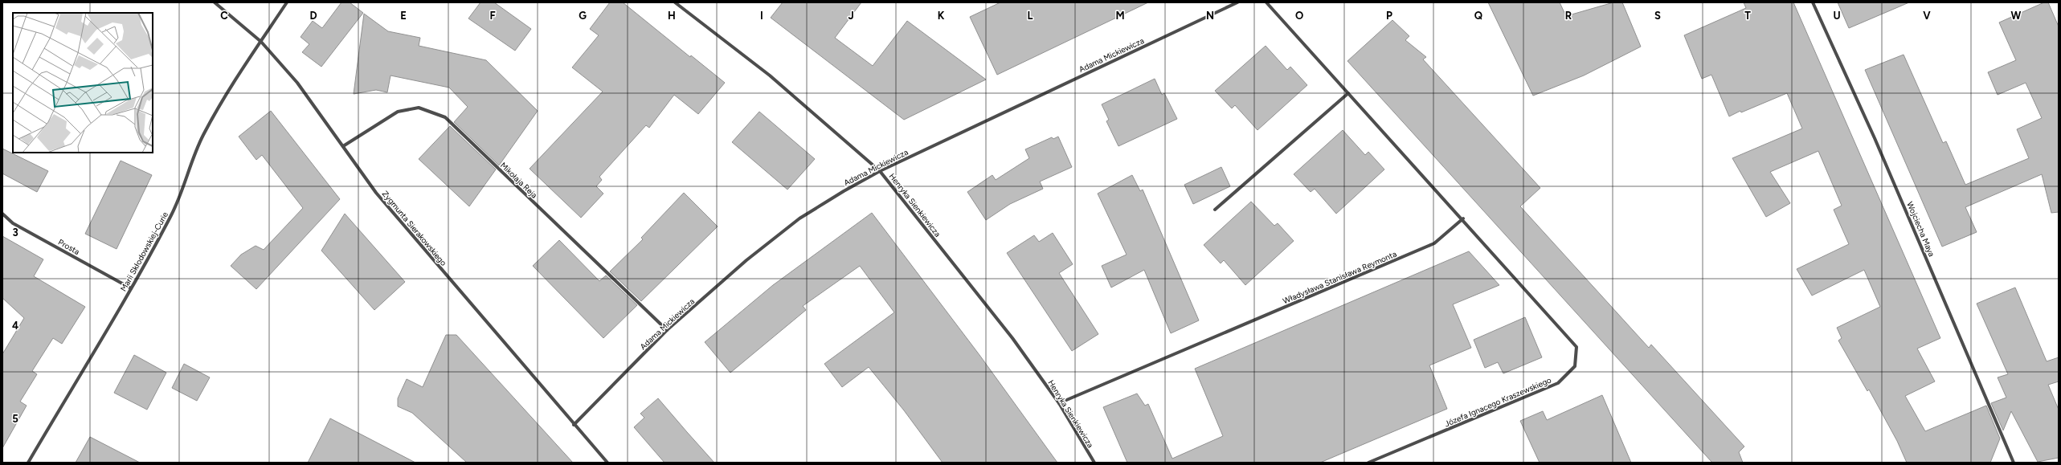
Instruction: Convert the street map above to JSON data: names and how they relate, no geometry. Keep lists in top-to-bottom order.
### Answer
{
  "streets": {
    "street": [
      "Adama Mickiewicza",
      "Mikołaja Reja",
      "Henryka Sienkiewicza",
      "Zygmunta Sierakowskiego",
      "Wojciecha Maya",
      "Prosta",
      "Marii Skłodowskiej-Curie",
      "Władysława Stanisława Reymonta",
      "Józefa Ignacego Kraszewskiego"
    ]
  },
  "crossings": [
    ["Adama Mickiewicza", "Mikołaja Reja"],
    ["Adama Mickiewicza", "Henryka Sienkiewicza"],
    ["Adama Mickiewicza", "Zygmunta Sierakowskiego"],
    ["Mikołaja Reja", "Zygmunta Sierakowskiego"],
    ["Henryka Sienkiewicza", "Władysława Stanisława Reymonta"],
    ["Zygmunta Sierakowskiego", "Marii Skłodowskiej-Curie"],
    ["Prosta", "Marii Skłodowskiej-Curie"],
    ["Władysława Stanisława Reymonta", "Józefa Ignacego Kraszewskiego"]
  ],
  "grid": {
    "columns": [
      "C",
      "D",
      "E",
      "F",
      "G",
      "H",
      "I",
      "J",
      "K",
      "L",
      "M",
      "N",
      "O",
      "P",
      "Q",
      "R",
      "S",
      "T",
      "U",
      "V",
      "W"
    ],
    "rows": ["3", "4", "5"]
  }
}
